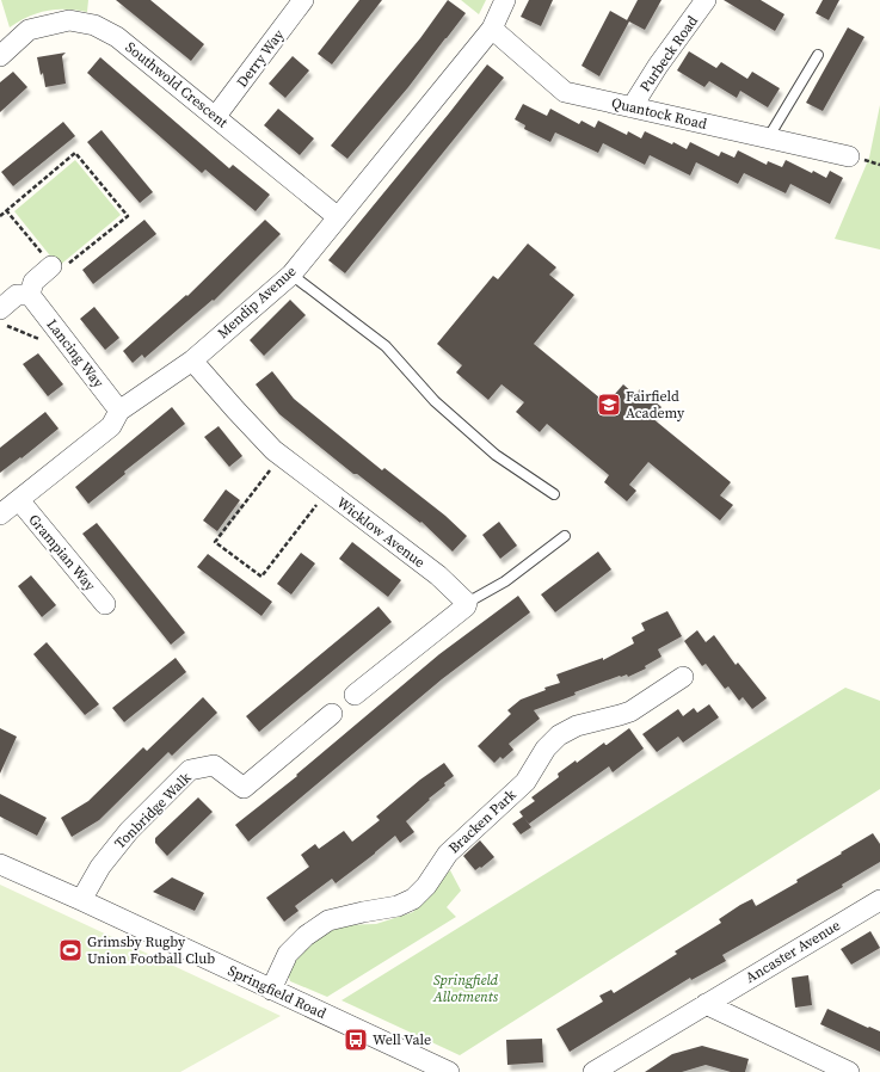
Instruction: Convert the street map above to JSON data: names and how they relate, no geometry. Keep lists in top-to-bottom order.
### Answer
{
  "streets": {
    "street": [
      "Purbeck Road",
      "Derry Way",
      "Southwold Crescent",
      "Quantock Road",
      "Mendip Avenue",
      "Lancing Way",
      "Wicklow Avenue",
      "Grampian Way",
      "Tonbridge Walk",
      "Bracken Park",
      "Ancaster Avenue",
      "Springfield Road"
    ]
  },
  "crossings": [
    ["Purbeck Road", "Quantock Road"],
    ["Derry Way", "Southwold Crescent"],
    ["Southwold Crescent", "Mendip Avenue"],
    ["Quantock Road", "Mendip Avenue"],
    ["Mendip Avenue", "Lancing Way"],
    ["Mendip Avenue", "Wicklow Avenue"],
    ["Mendip Avenue", "Grampian Way"],
    ["Tonbridge Walk", "Springfield Road"],
    ["Bracken Park", "Springfield Road"]
  ],
  "parks": ["Springfield Allotments"],
  "places": {
    "school or university": ["Fairfield Academy"],
    "sports": ["Grimsby Rugby Union Football Club"],
    "bus stop": ["Well Vale"]
  }
}
